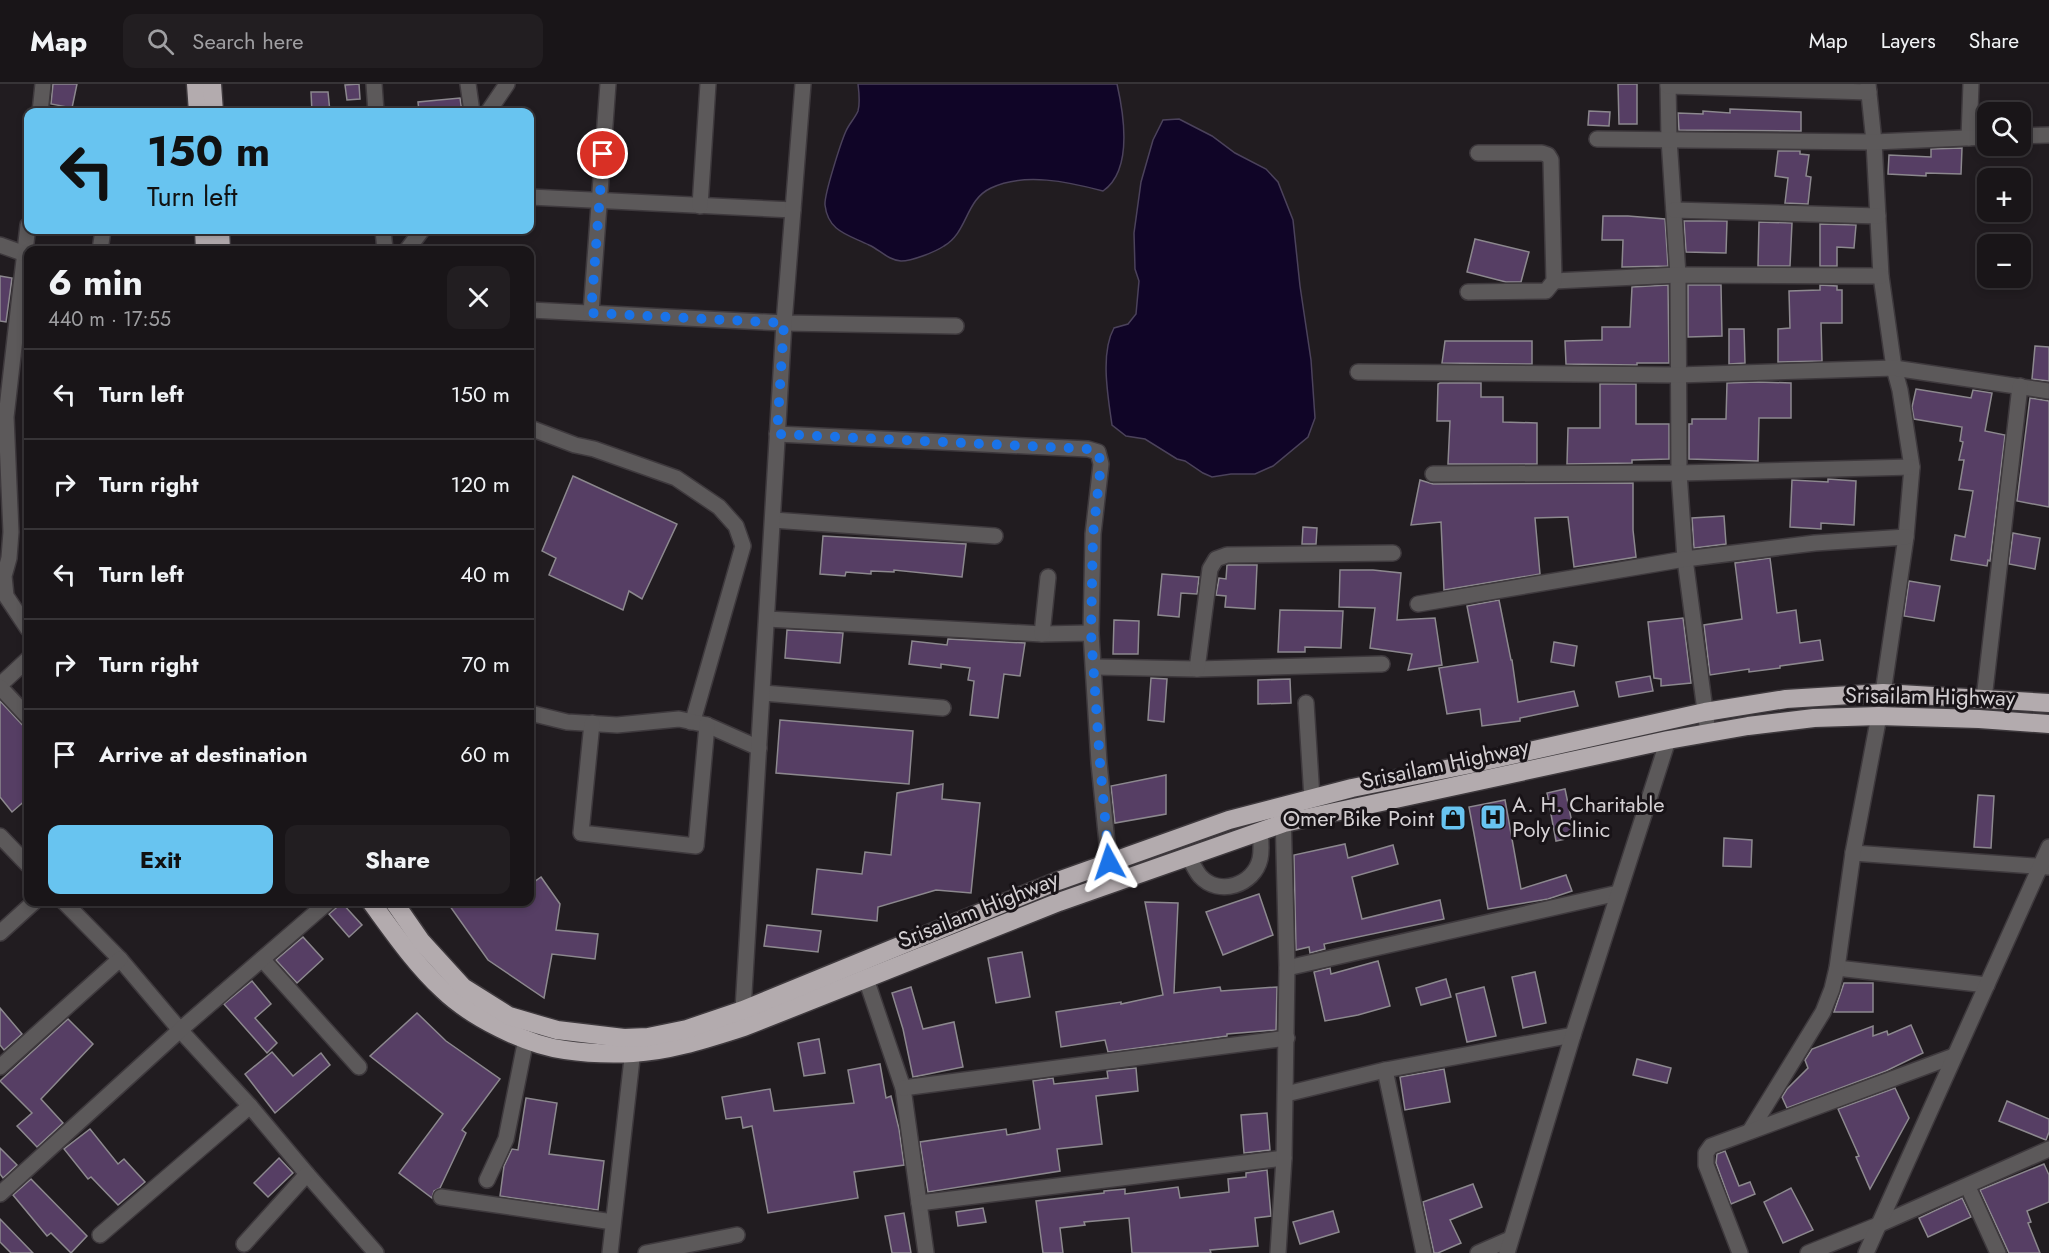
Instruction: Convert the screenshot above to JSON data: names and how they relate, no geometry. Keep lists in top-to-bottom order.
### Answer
{
  "streets": {
    "highway": ["Srisailam Highway"]
  },
  "places": {
    "hospital": ["A. H. Charitable Poly Clinic"],
    "shop": ["Omer Bike Point"]
  },
  "page": {
    "header": "Map",
    "search": "Search here",
    "nav": ["Map", "Layers", "Share"],
    "map_buttons": ["+", "−"],
    "turn": ["150 m", "Turn left"],
    "heading": ["6 min", "440 m · 17:55"],
    "list": [
      {
        "name": "Turn left",
        "value": "150 m"
      },
      {
        "name": "Turn right",
        "value": "120 m"
      },
      {
        "name": "Turn left",
        "value": "40 m"
      },
      {
        "name": "Turn right",
        "value": "70 m"
      },
      {
        "name": "Arrive at destination",
        "value": "60 m"
      }
    ],
    "buttons": ["Exit", "Share"]
  }
}
